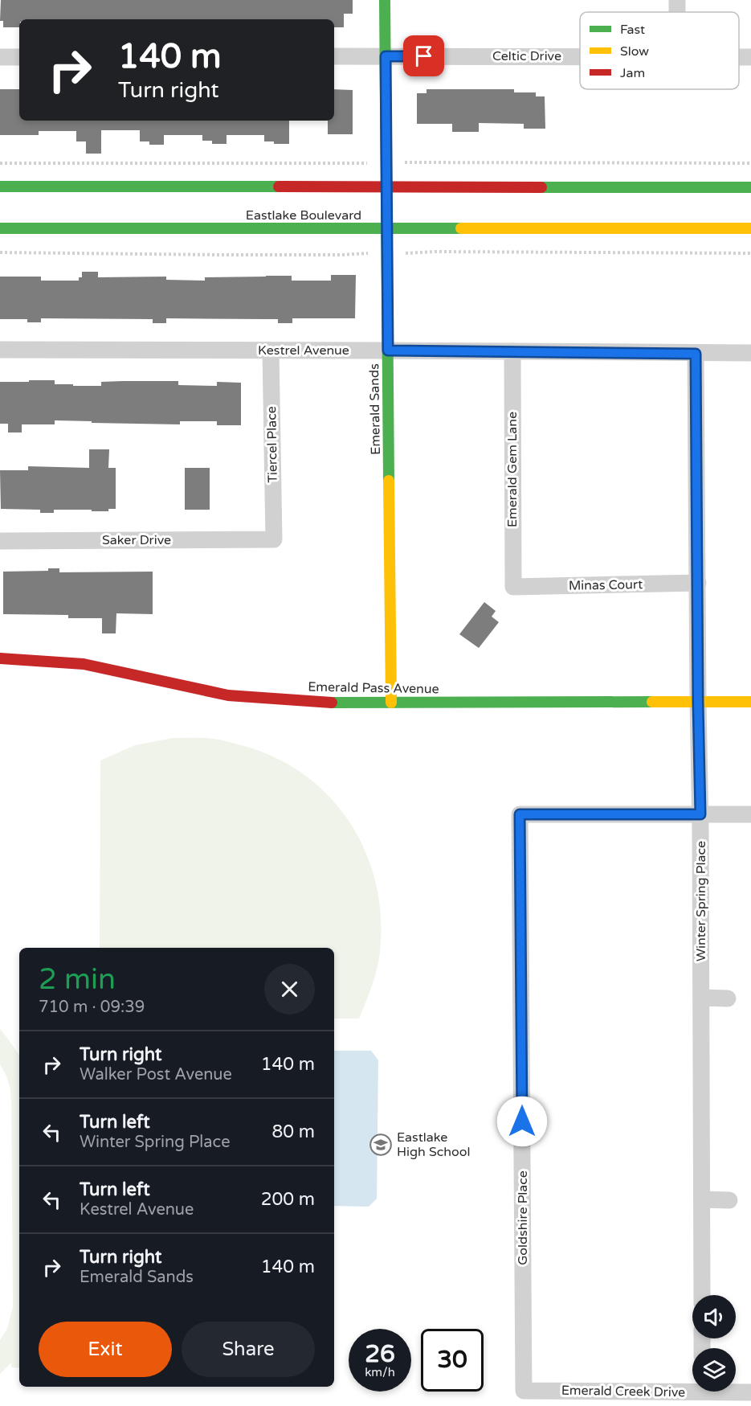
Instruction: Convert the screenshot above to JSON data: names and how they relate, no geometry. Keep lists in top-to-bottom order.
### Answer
{
  "streets": {
    "main road": ["Eastlake Boulevard", "Emerald Sands", "Emerald Pass Avenue"],
    "street": [
      "Celtic Drive",
      "Kestrel Avenue",
      "Tiercel Place",
      "Emerald Gem Lane",
      "Saker Drive",
      "Minas Court",
      "Winter Spring Place",
      "Goldshire Place",
      "Emerald Creek Drive"
    ]
  },
  "crossings": [
    ["Celtic Drive", "Emerald Sands"],
    ["Eastlake Boulevard", "Emerald Sands"],
    ["Kestrel Avenue", "Emerald Sands"],
    ["Kestrel Avenue", "Tiercel Place"],
    ["Kestrel Avenue", "Emerald Gem Lane"],
    ["Kestrel Avenue", "Winter Spring Place"],
    ["Emerald Sands", "Emerald Pass Avenue"],
    ["Tiercel Place", "Saker Drive"],
    ["Emerald Gem Lane", "Minas Court"],
    ["Minas Court", "Winter Spring Place"],
    ["Emerald Pass Avenue", "Winter Spring Place"],
    ["Winter Spring Place", "Goldshire Place"],
    ["Goldshire Place", "Emerald Creek Drive"]
  ],
  "places": {
    "school or university": ["Eastlake High School"]
  },
  "legend": ["Fast", "Slow", "Jam"],
  "page": {
    "turn": ["140 m", "Turn right"],
    "heading": ["2 min", "710 m · 09:39"],
    "list": [
      {
        "name": "Turn right",
        "note": "Walker Post Avenue",
        "value": "140 m"
      },
      {
        "name": "Turn left",
        "note": "Winter Spring Place",
        "value": "80 m"
      },
      {
        "name": "Turn left",
        "note": "Kestrel Avenue",
        "value": "200 m"
      },
      {
        "name": "Turn right",
        "note": "Emerald Sands",
        "value": "140 m"
      }
    ],
    "buttons": ["Exit", "Share"],
    "speed": "26 km/h",
    "limit": "30"
  }
}
